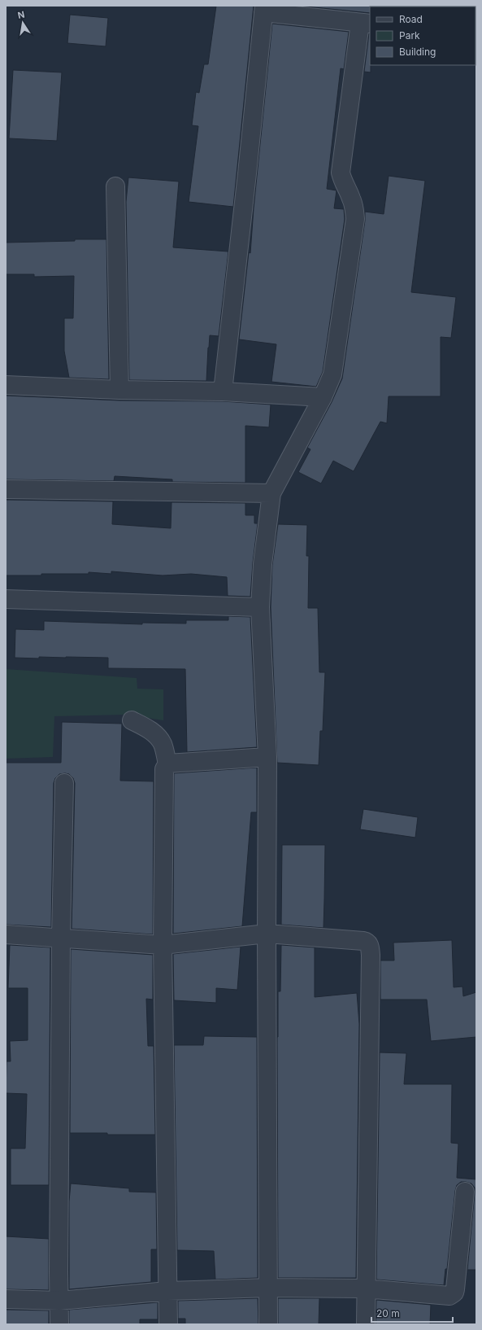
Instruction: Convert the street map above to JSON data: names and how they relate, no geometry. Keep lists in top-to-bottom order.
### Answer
{
  "legend": ["Road", "Park", "Building"],
  "scale_bar": "20 m",
  "north": "top"
}
